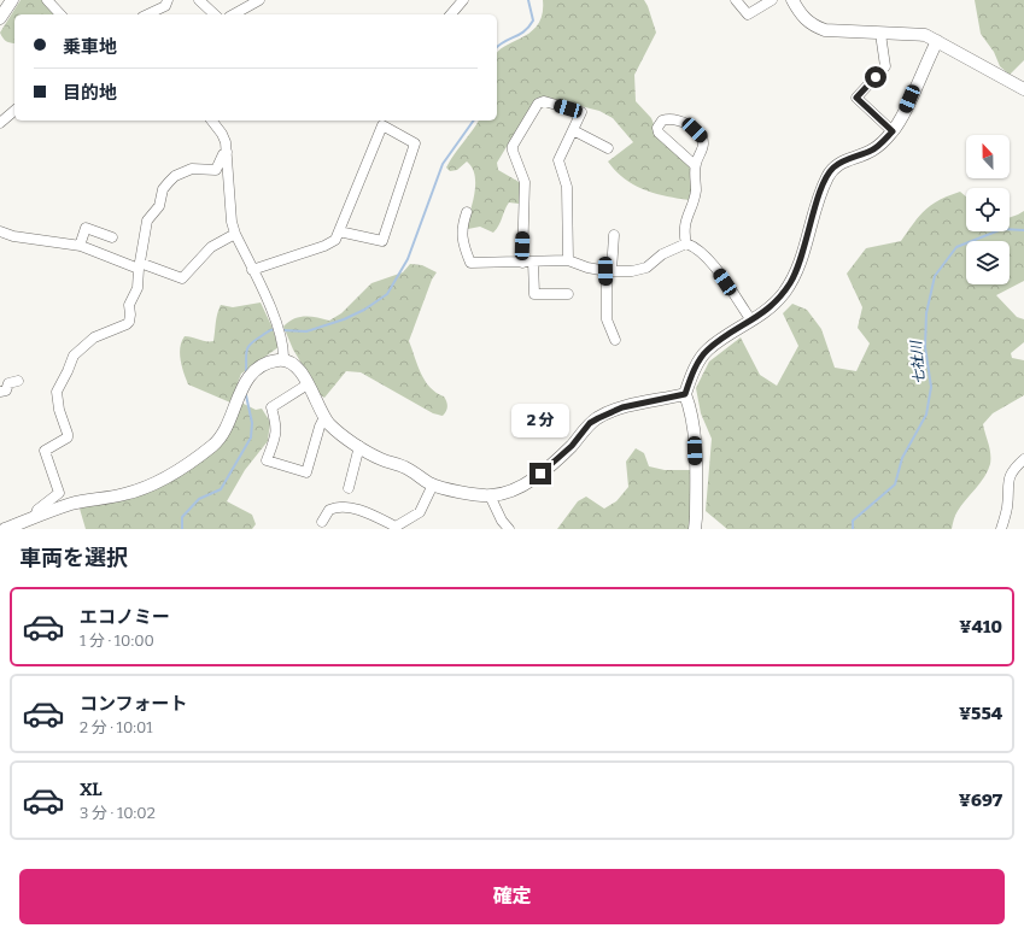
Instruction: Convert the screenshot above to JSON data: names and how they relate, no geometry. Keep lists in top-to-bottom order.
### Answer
{
  "water": ["七社川"],
  "north": "top",
  "page": {
    "banner": ["乗車地", "目的地"],
    "bubble": "2 分",
    "heading": "車両を選択",
    "list": [
      {
        "name": "エコノミー",
        "note": "1 分 · 10:00",
        "value": "¥410"
      },
      {
        "name": "コンフォート",
        "note": "2 分 · 10:01",
        "value": "¥554"
      },
      {
        "name": "XL",
        "note": "3 分 · 10:02",
        "value": "¥697"
      }
    ],
    "buttons": "確定"
  }
}
